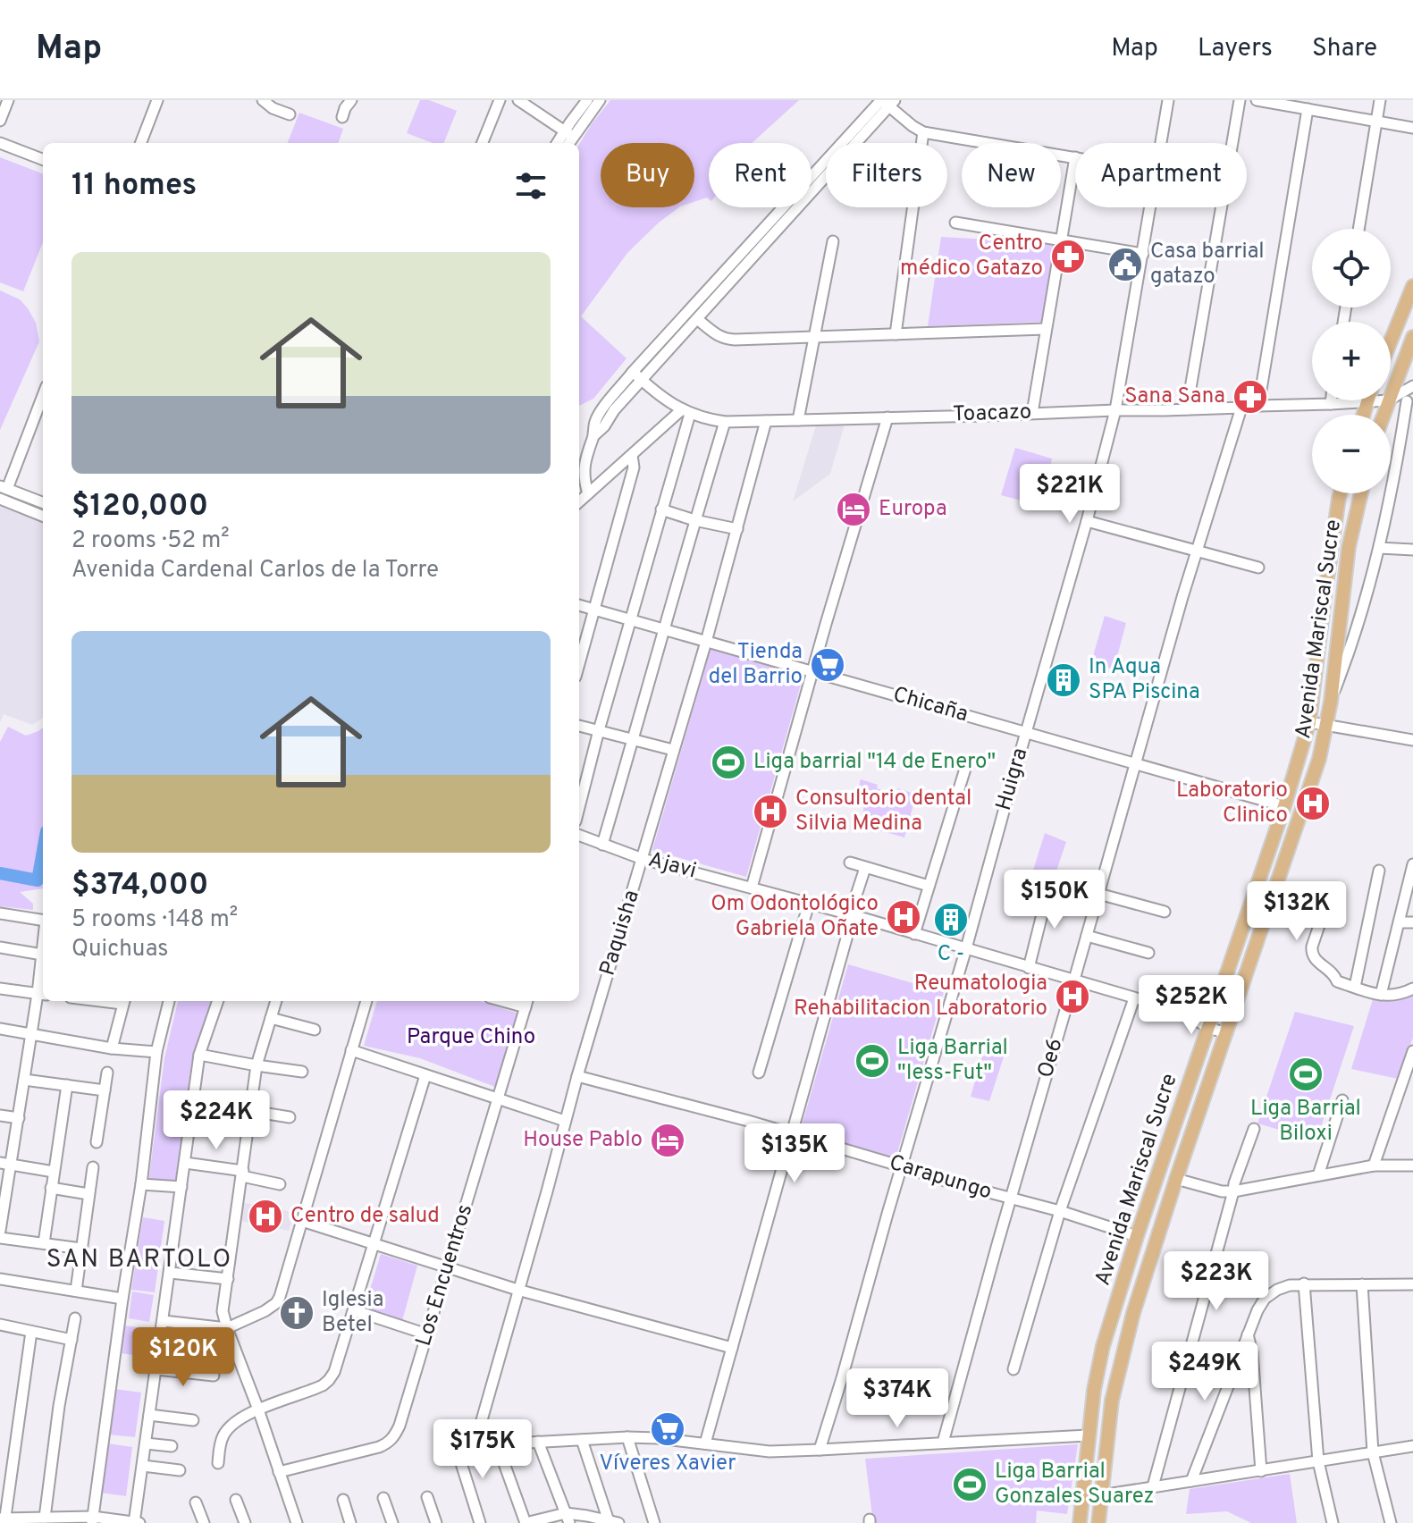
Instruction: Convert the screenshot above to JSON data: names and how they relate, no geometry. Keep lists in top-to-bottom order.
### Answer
{
  "streets": {
    "main road": ["Avenida Mariscal Sucre"],
    "street": [
      "Toacazo",
      "Chicaña",
      "Huigra",
      "Ajavi",
      "Paquisha",
      "Oe6",
      "Carapungo",
      "Los Encuentros"
    ]
  },
  "crossings": [
    ["Toacazo", "Huigra"],
    ["Toacazo", "Paquisha"],
    ["Toacazo", "Oe6"],
    ["Avenida Mariscal Sucre", "Chicaña"],
    ["Avenida Mariscal Sucre", "Ajavi"],
    ["Avenida Mariscal Sucre", "Carapungo"],
    ["Chicaña", "Huigra"],
    ["Chicaña", "Paquisha"],
    ["Chicaña", "Oe6"],
    ["Huigra", "Ajavi"],
    ["Huigra", "Carapungo"],
    ["Ajavi", "Paquisha"],
    ["Ajavi", "Oe6"],
    ["Paquisha", "Carapungo"],
    ["Oe6", "Carapungo"]
  ],
  "districts": ["SAN BARTOLO"],
  "parks": ["Parque Chino"],
  "places": {
    "pharmacy": ["Centro médico Gatazo", "Sana Sana"],
    "public building": ["Casa barrial gatazo"],
    "hotel": ["Europa", "House Pablo"],
    "supermarket": ["Tienda del Barrio", "Víveres Xavier"],
    "building": ["In Aqua SPA Piscina", "C -"],
    "sports": [
      "Liga barrial \"14 de Enero\"",
      "Liga Barrial \"Iess-Fut\"",
      "Liga Barrial Biloxi",
      "Liga Barrial Gonzales Suarez"
    ],
    "hospital": [
      "Laboratorio Clinico",
      "Consultorio dental Silvia Medina",
      "Om Odontológico Gabriela Oñate",
      "Reumatologia Rehabilitacion Laboratorio",
      "Centro de salud"
    ],
    "church": ["Iglesia Betel"]
  },
  "page": {
    "header": "Map",
    "nav": ["Map", "Layers", "Share"],
    "chip": [
      "Buy",
      "Rent",
      "Filters",
      "New",
      "Apartment"
    ],
    "heading": "11 homes",
    "map_buttons": ["+", "−"],
    "list": [
      {
        "name": "$120,000",
        "note": "2 rooms · 52 m² · Avenida Cardenal Carlos de la Torre"
      },
      {
        "name": "$374,000",
        "note": "5 rooms · 148 m² · Quichuas"
      }
    ],
    "price": [
      "$221K",
      "$150K",
      "$132K",
      "$252K",
      "$224K",
      "$135K",
      "$223K",
      "$120K",
      "$249K",
      "$374K",
      "$175K"
    ]
  }
}
